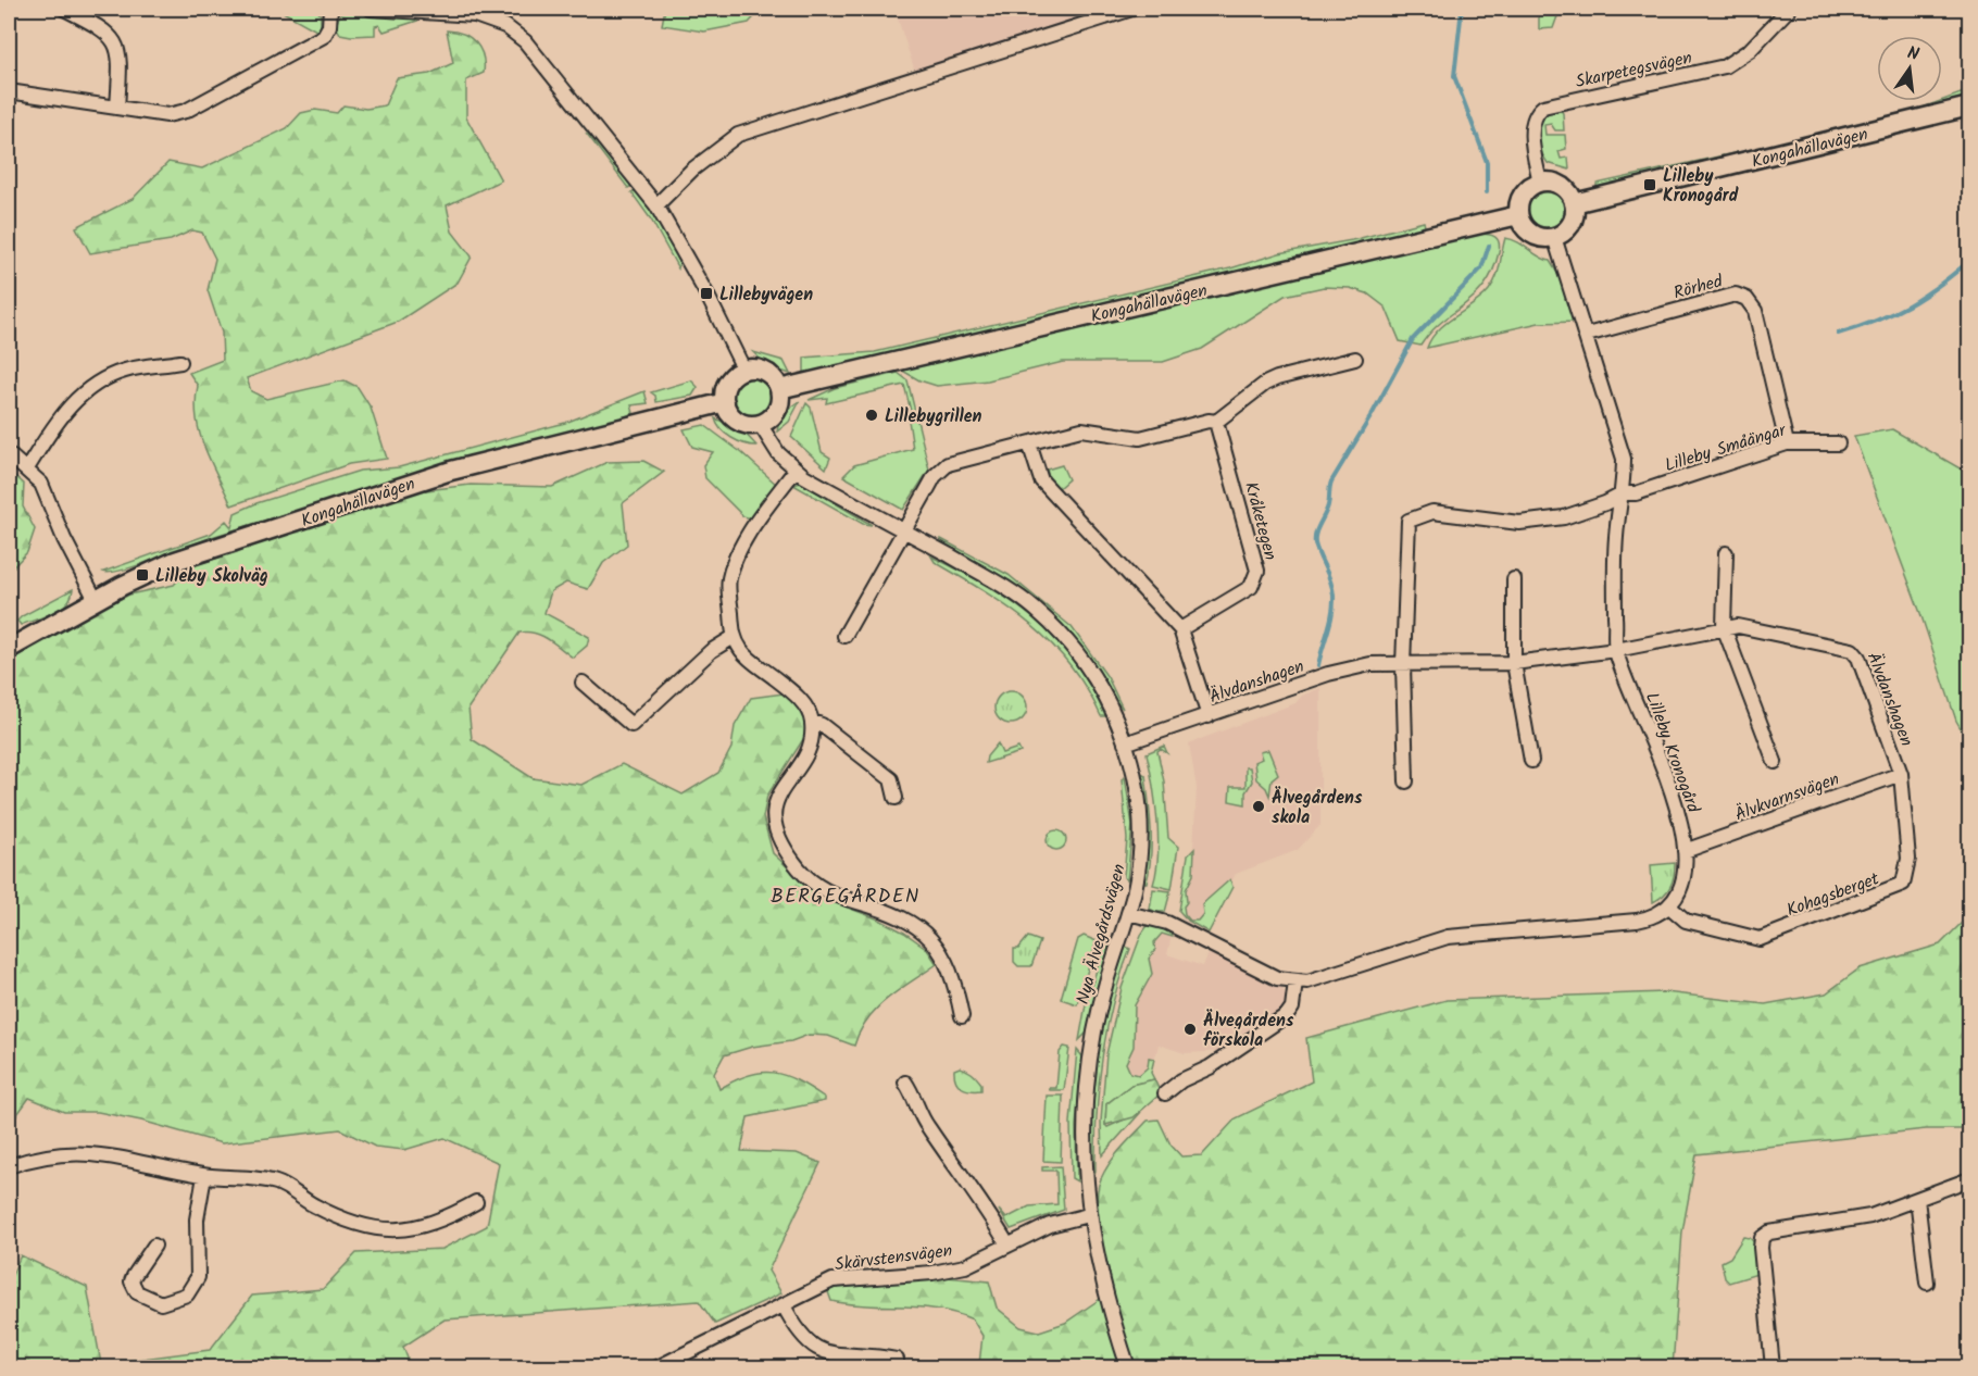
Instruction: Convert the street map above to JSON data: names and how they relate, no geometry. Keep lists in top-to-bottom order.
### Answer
{
  "streets": {
    "street": [
      "Skarpetegsvägen",
      "Kongahällavägen",
      "Rörhed",
      "Lilleby Småängar",
      "Kråketegen",
      "Älvdanshagen",
      "Lilleby Kronogård",
      "Älvkvarnsvägen",
      "Kohagsberget",
      "Nya Älvegårdsvägen",
      "Skärvstensvägen"
    ]
  },
  "crossings": [
    ["Skarpetegsvägen", "Kongahällavägen"],
    ["Skarpetegsvägen", "Lilleby Kronogård"],
    ["Kongahällavägen", "Lilleby Kronogård"],
    ["Kongahällavägen", "Nya Älvegårdsvägen"],
    ["Rörhed", "Lilleby Småängar"],
    ["Rörhed", "Lilleby Kronogård"],
    ["Lilleby Småängar", "Älvdanshagen"],
    ["Lilleby Småängar", "Lilleby Kronogård"],
    ["Älvdanshagen", "Lilleby Kronogård"],
    ["Älvdanshagen", "Älvkvarnsvägen"],
    ["Älvdanshagen", "Kohagsberget"],
    ["Älvdanshagen", "Nya Älvegårdsvägen"],
    ["Lilleby Kronogård", "Älvkvarnsvägen"],
    ["Lilleby Kronogård", "Kohagsberget"],
    ["Älvkvarnsvägen", "Kohagsberget"],
    ["Nya Älvegårdsvägen", "Skärvstensvägen"]
  ],
  "districts": ["BERGEGÅRDEN"],
  "places": {
    "transit": ["Lilleby Kronogård", "Lillebyvägen", "Lilleby Skolväg"],
    "other": ["Lillebygrillen", "Älvegårdens skola", "Älvegårdens förskola"]
  },
  "north": "top"
}
